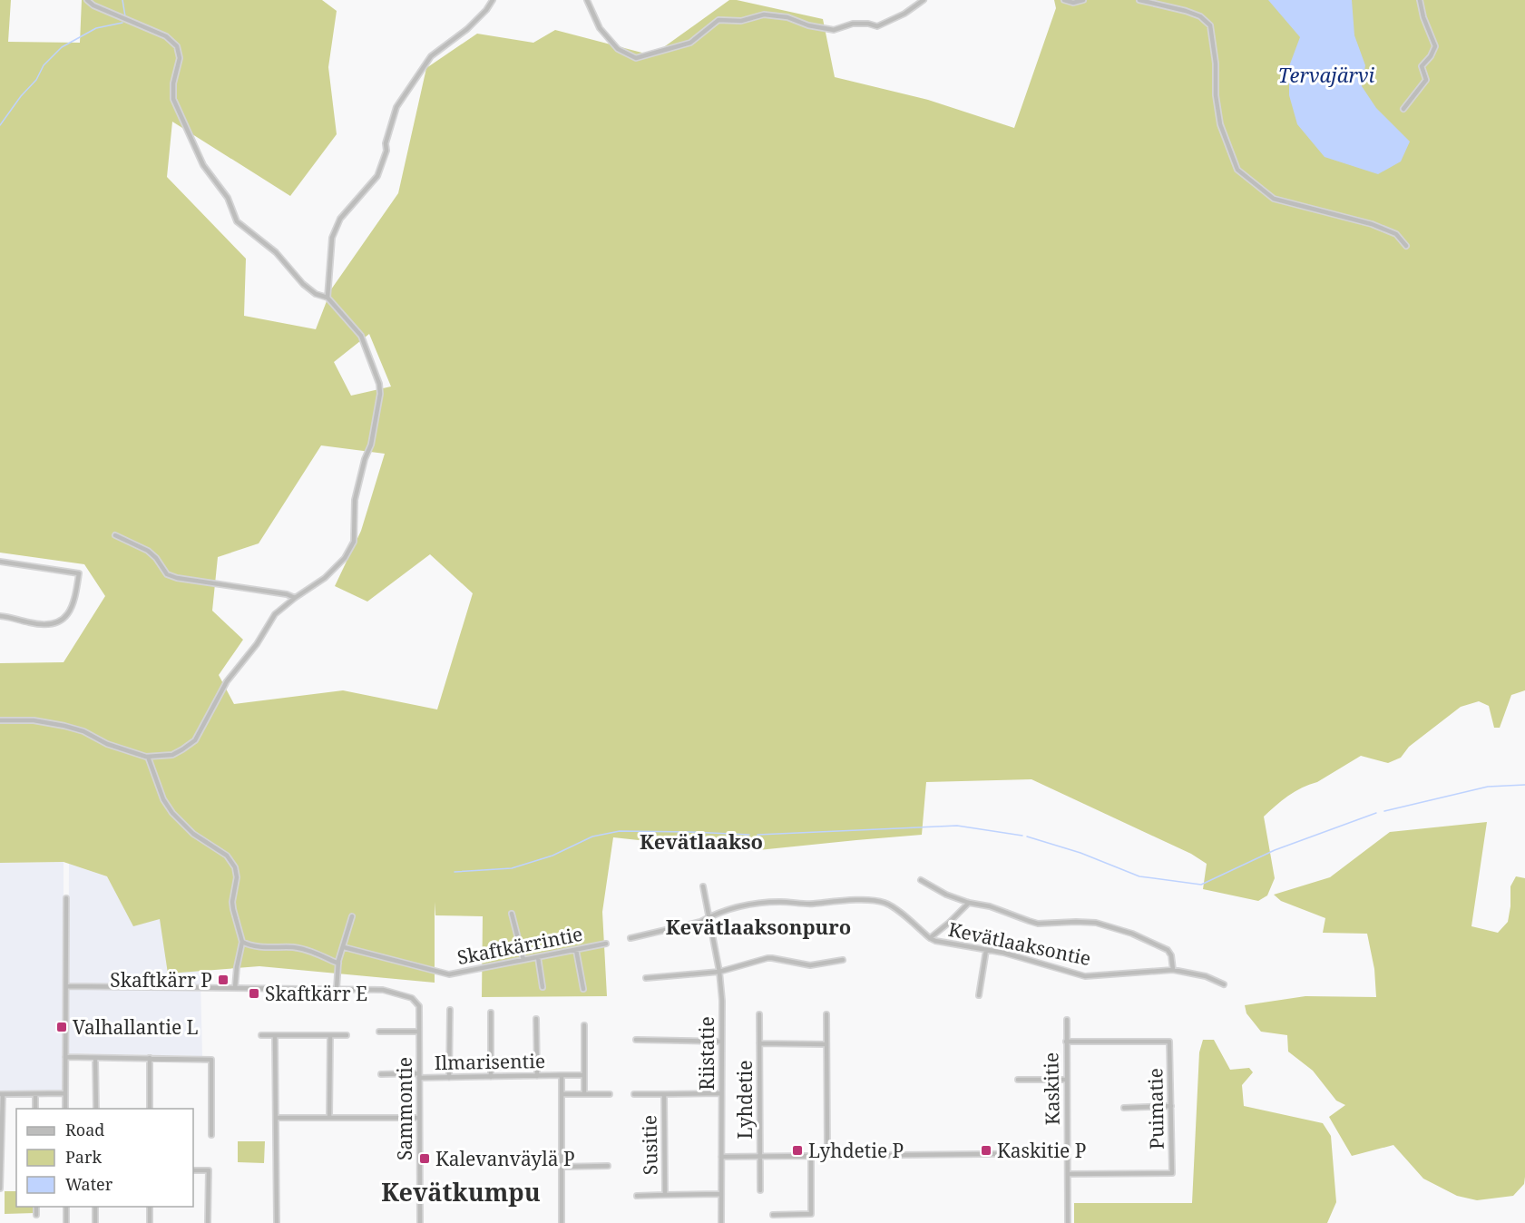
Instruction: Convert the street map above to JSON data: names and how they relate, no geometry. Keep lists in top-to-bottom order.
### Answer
{
  "streets": {
    "street": [
      "Kevätlaaksontie",
      "Skaftkärrintie",
      "Riistatie",
      "Ilmarisentie",
      "Kaskitie",
      "Lyhdetie",
      "Sammontie",
      "Puimatie",
      "Susitie"
    ]
  },
  "crossings": [
    ["Kevätlaaksontie", "Riistatie"],
    ["Riistatie", "Susitie"],
    ["Ilmarisentie", "Sammontie"],
    ["Kaskitie", "Puimatie"]
  ],
  "districts": ["Kevätlaakso", "Kevätlaaksonpuro", "Kevätkumpu"],
  "water": ["Tervajärvi"],
  "places": {
    "transit": [
      "Skaftkärr P",
      "Skaftkärr E",
      "Valhallantie L",
      "Lyhdetie P",
      "Kaskitie P",
      "Kalevanväylä P"
    ]
  },
  "legend": ["Road", "Park", "Water"]
}
